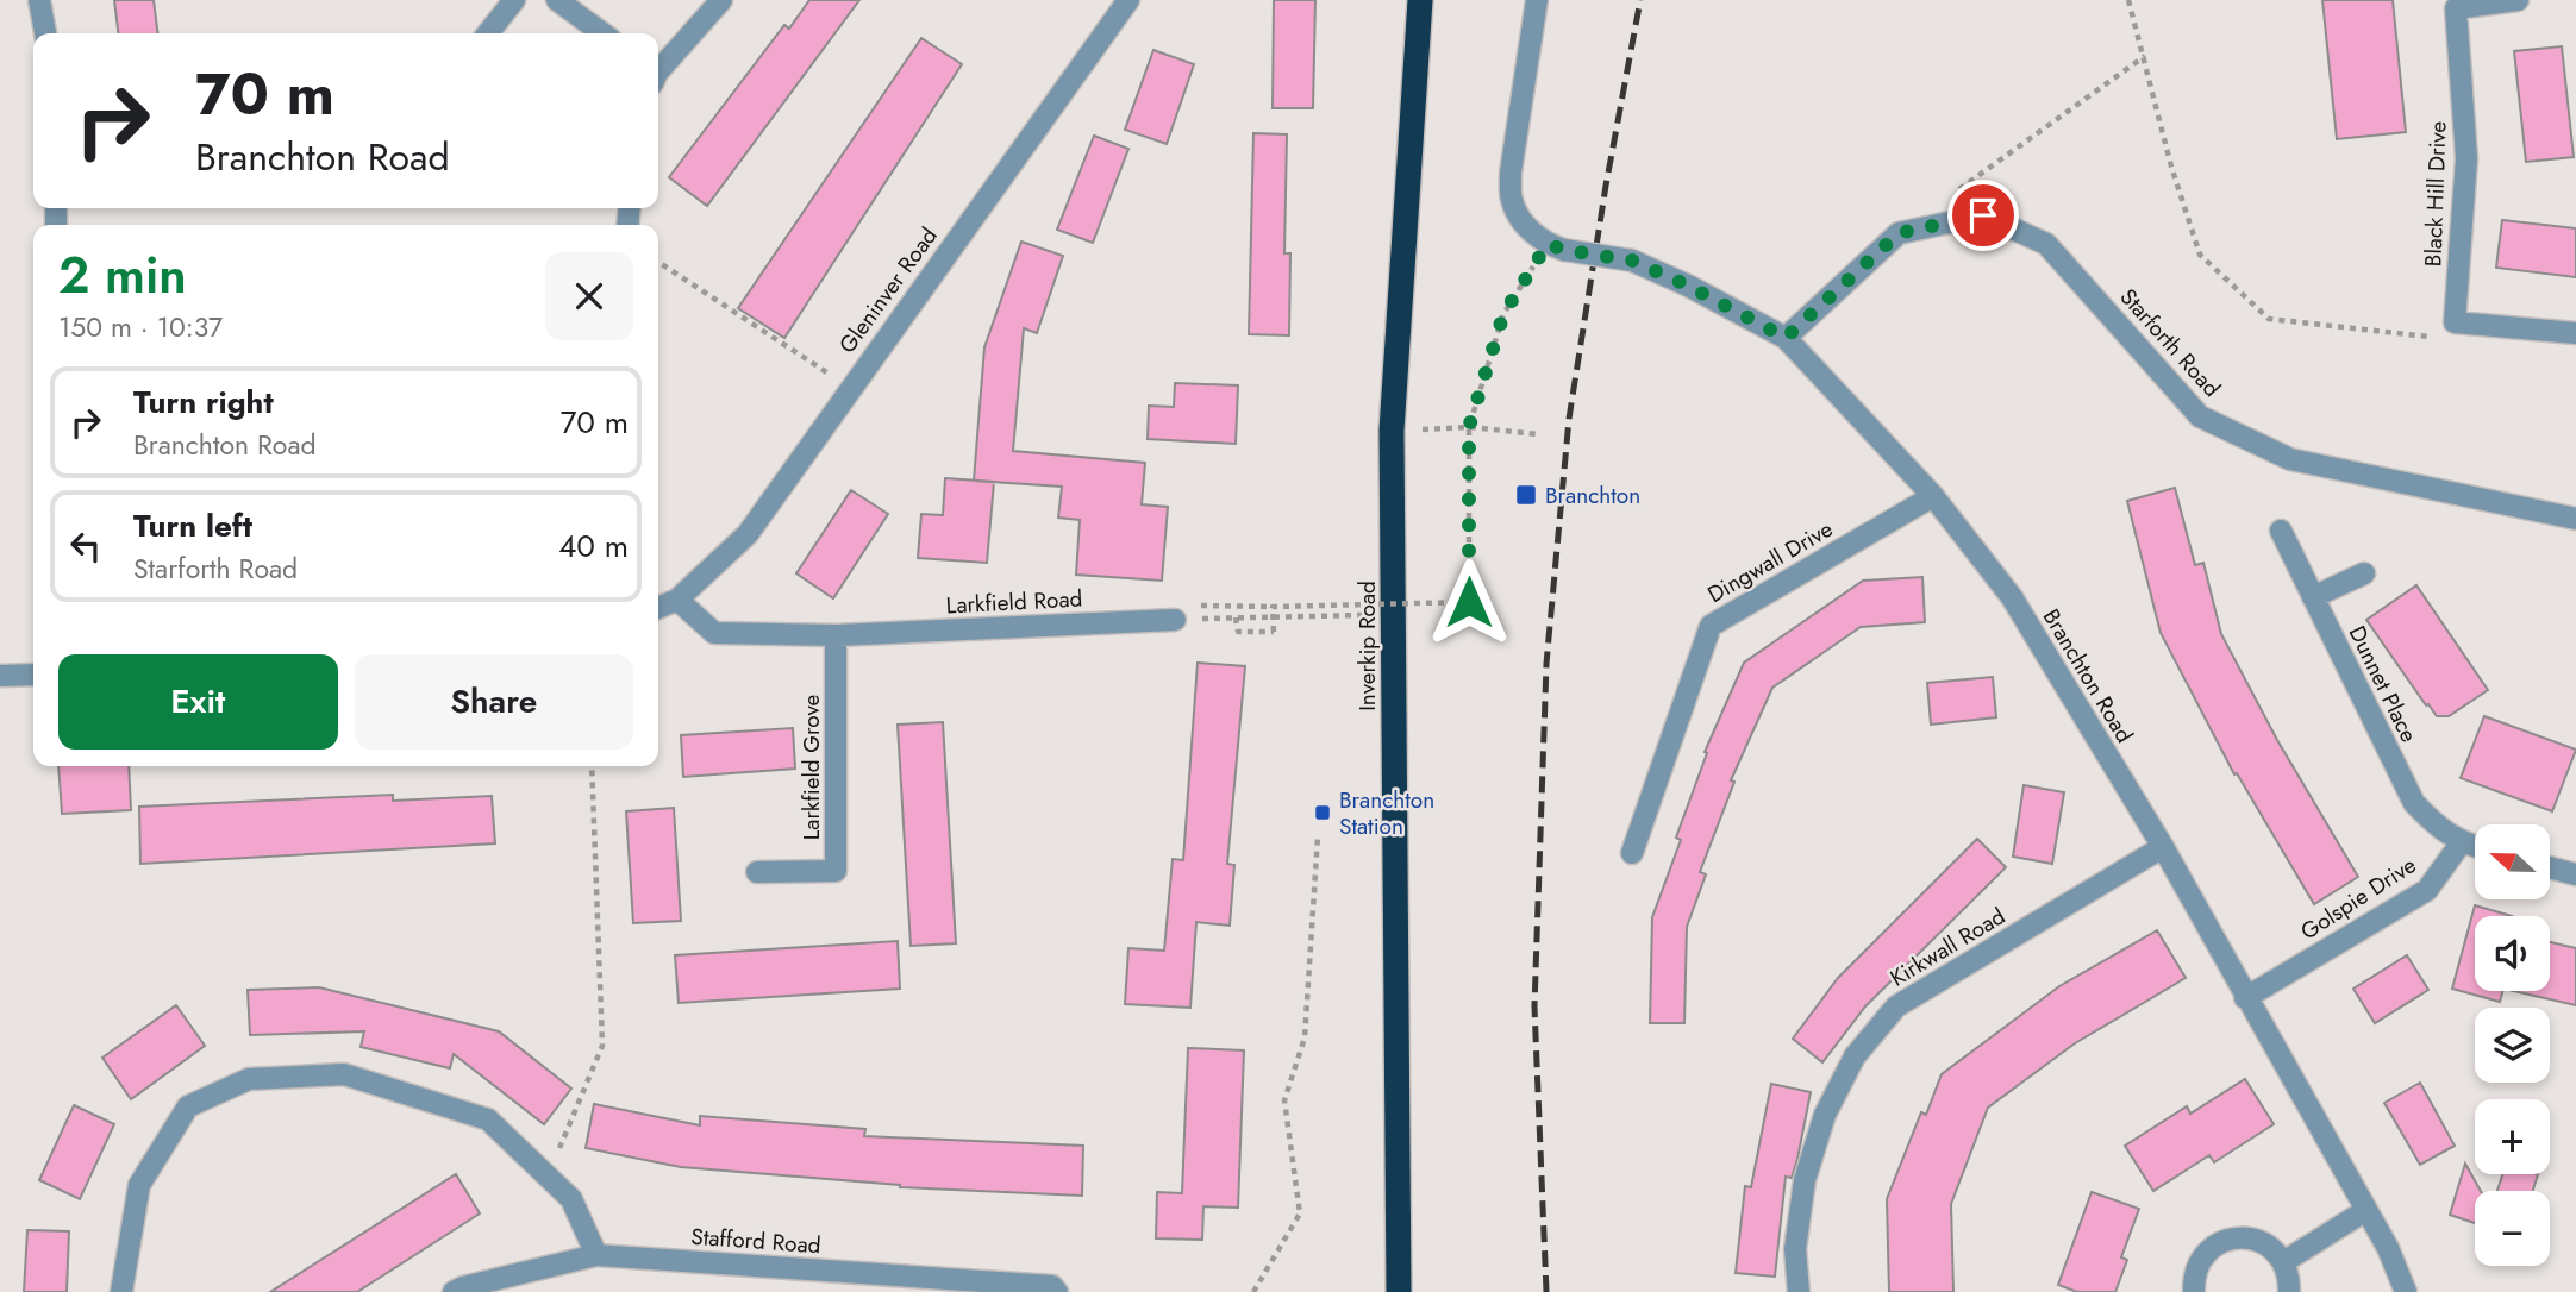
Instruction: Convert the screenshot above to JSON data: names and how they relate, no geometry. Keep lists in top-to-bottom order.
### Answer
{
  "streets": {
    "highway": ["Inverkip Road"],
    "street": [
      "Black Hill Drive",
      "Gleninver Road",
      "Starforth Road",
      "Dingwall Drive",
      "Larkfield Road",
      "Branchton Road",
      "Dunnet Place",
      "Larkfield Grove",
      "Golspie Drive",
      "Kirkwall Road",
      "Stafford Road"
    ]
  },
  "crossings": [
    ["Gleninver Road", "Larkfield Road"],
    ["Starforth Road", "Branchton Road"],
    ["Dingwall Drive", "Branchton Road"],
    ["Larkfield Road", "Larkfield Grove"],
    ["Branchton Road", "Golspie Drive"],
    ["Branchton Road", "Kirkwall Road"],
    ["Dunnet Place", "Golspie Drive"]
  ],
  "places": {
    "transit": ["Branchton", "Branchton Station"]
  },
  "north": "left",
  "page": {
    "turn": ["70 m", "Branchton Road"],
    "heading": ["2 min", "150 m · 10:37"],
    "list": [
      {
        "name": "Turn right",
        "note": "Branchton Road",
        "value": "70 m"
      },
      {
        "name": "Turn left",
        "note": "Starforth Road",
        "value": "40 m"
      }
    ],
    "buttons": ["Exit", "Share"],
    "map_buttons": ["+", "−"]
  }
}
